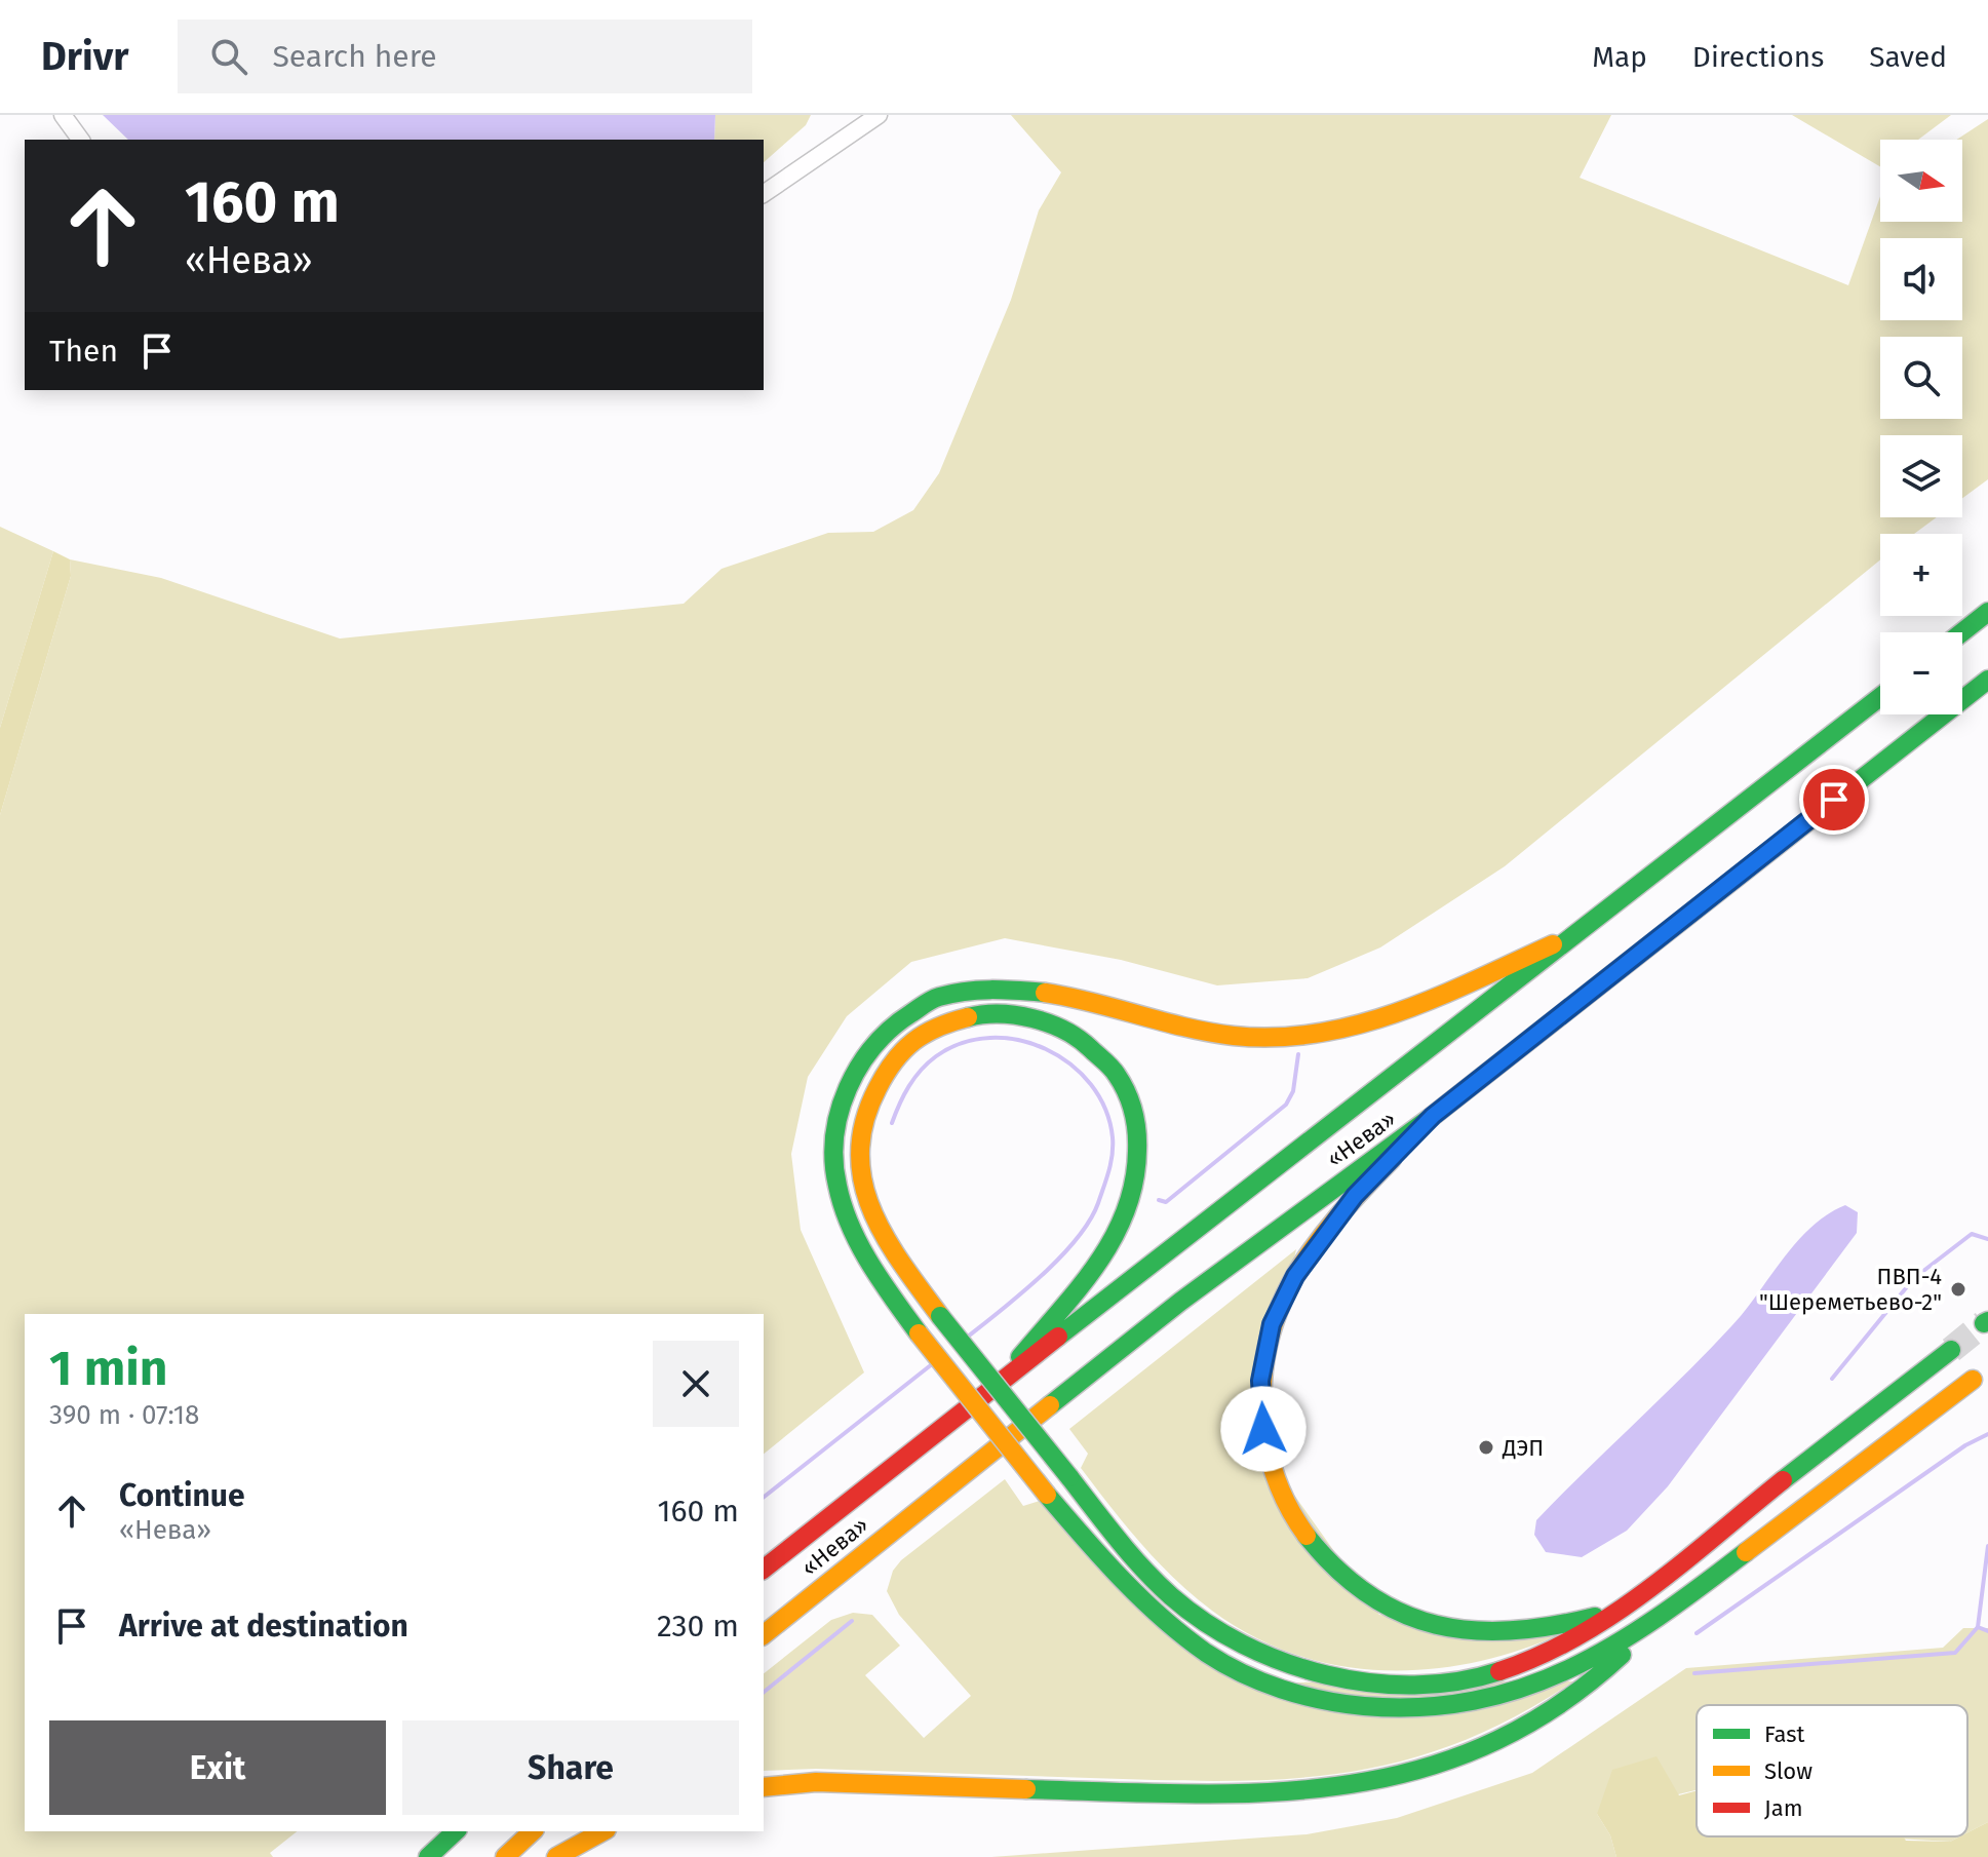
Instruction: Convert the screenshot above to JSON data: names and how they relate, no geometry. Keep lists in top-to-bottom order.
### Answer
{
  "streets": {
    "main road": ["«Нева»"]
  },
  "places": ["ПВП-4 \"Шереметьево-2\"", "ДЭП"],
  "legend": ["Fast", "Slow", "Jam"],
  "north": "right",
  "page": {
    "header": "Drivr",
    "search": "Search here",
    "nav": ["Map", "Directions", "Saved"],
    "map_buttons": ["+", "−"],
    "turn": ["160 m", "«Нева»"],
    "then": "Then",
    "heading": ["1 min", "390 m · 07:18"],
    "list": [
      {
        "name": "Continue",
        "note": "«Нева»",
        "value": "160 m"
      },
      {
        "name": "Arrive at destination",
        "value": "230 m"
      }
    ],
    "buttons": ["Exit", "Share"]
  }
}
